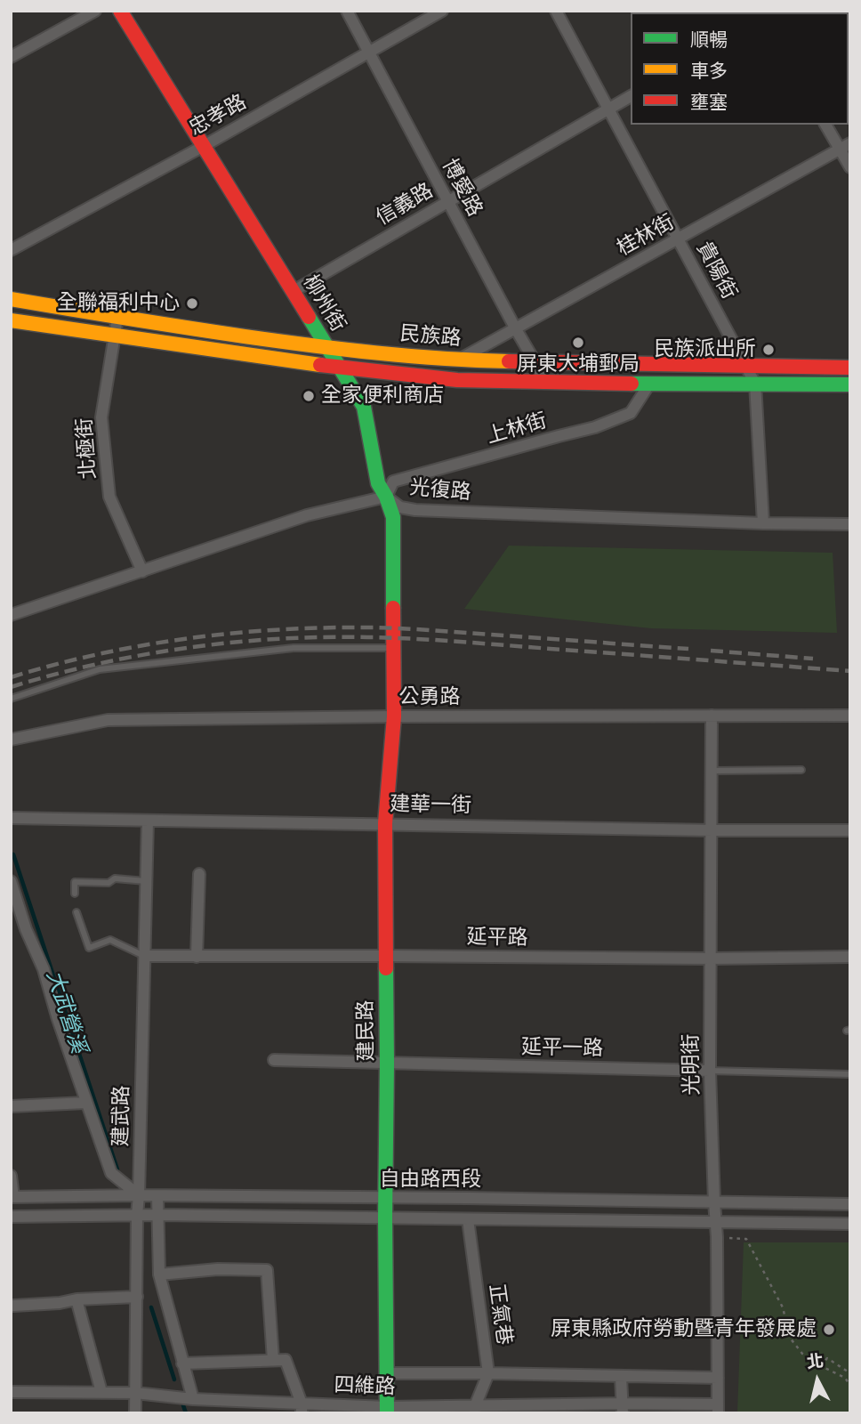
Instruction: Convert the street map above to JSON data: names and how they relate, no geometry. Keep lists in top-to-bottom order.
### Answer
{
  "streets": {
    "street": [
      "忠孝路",
      "博愛路",
      "信義路",
      "桂林街",
      "貴陽街",
      "柳州街",
      "民族路",
      "上林街",
      "北極街",
      "光復路",
      "公勇路",
      "建華一街",
      "延平路",
      "建民路",
      "延平一路",
      "光明街",
      "建武路",
      "自由路西段",
      "正氣巷",
      "四維路"
    ]
  },
  "crossings": [
    ["忠孝路", "博愛路"],
    ["忠孝路", "柳州街"],
    ["博愛路", "信義路"],
    ["博愛路", "桂林街"],
    ["博愛路", "民族路"],
    ["信義路", "貴陽街"],
    ["信義路", "柳州街"],
    ["桂林街", "貴陽街"],
    ["桂林街", "民族路"],
    ["貴陽街", "民族路"],
    ["柳州街", "民族路"],
    ["柳州街", "上林街"],
    ["柳州街", "光復路"],
    ["柳州街", "建民路"],
    ["民族路", "上林街"],
    ["民族路", "北極街"],
    ["上林街", "光復路"],
    ["北極街", "光復路"],
    ["公勇路", "建民路"],
    ["公勇路", "光明街"],
    ["建華一街", "建民路"],
    ["建華一街", "光明街"],
    ["建華一街", "建武路"],
    ["延平路", "建民路"],
    ["延平路", "光明街"],
    ["延平路", "建武路"],
    ["建民路", "延平一路"],
    ["建民路", "自由路西段"],
    ["建民路", "四維路"],
    ["延平一路", "光明街"],
    ["光明街", "自由路西段"],
    ["光明街", "四維路"],
    ["建武路", "自由路西段"],
    ["建武路", "四維路"],
    ["自由路西段", "正氣巷"],
    ["正氣巷", "四維路"]
  ],
  "water": ["大武營溪"],
  "places": [
    "全聯福利中心",
    "屏東大埔郵局",
    "民族派出所",
    "全家便利商店",
    "屏東縣政府勞動暨青年發展處"
  ],
  "legend": ["順暢", "車多", "壅塞"],
  "north": "top"
}
